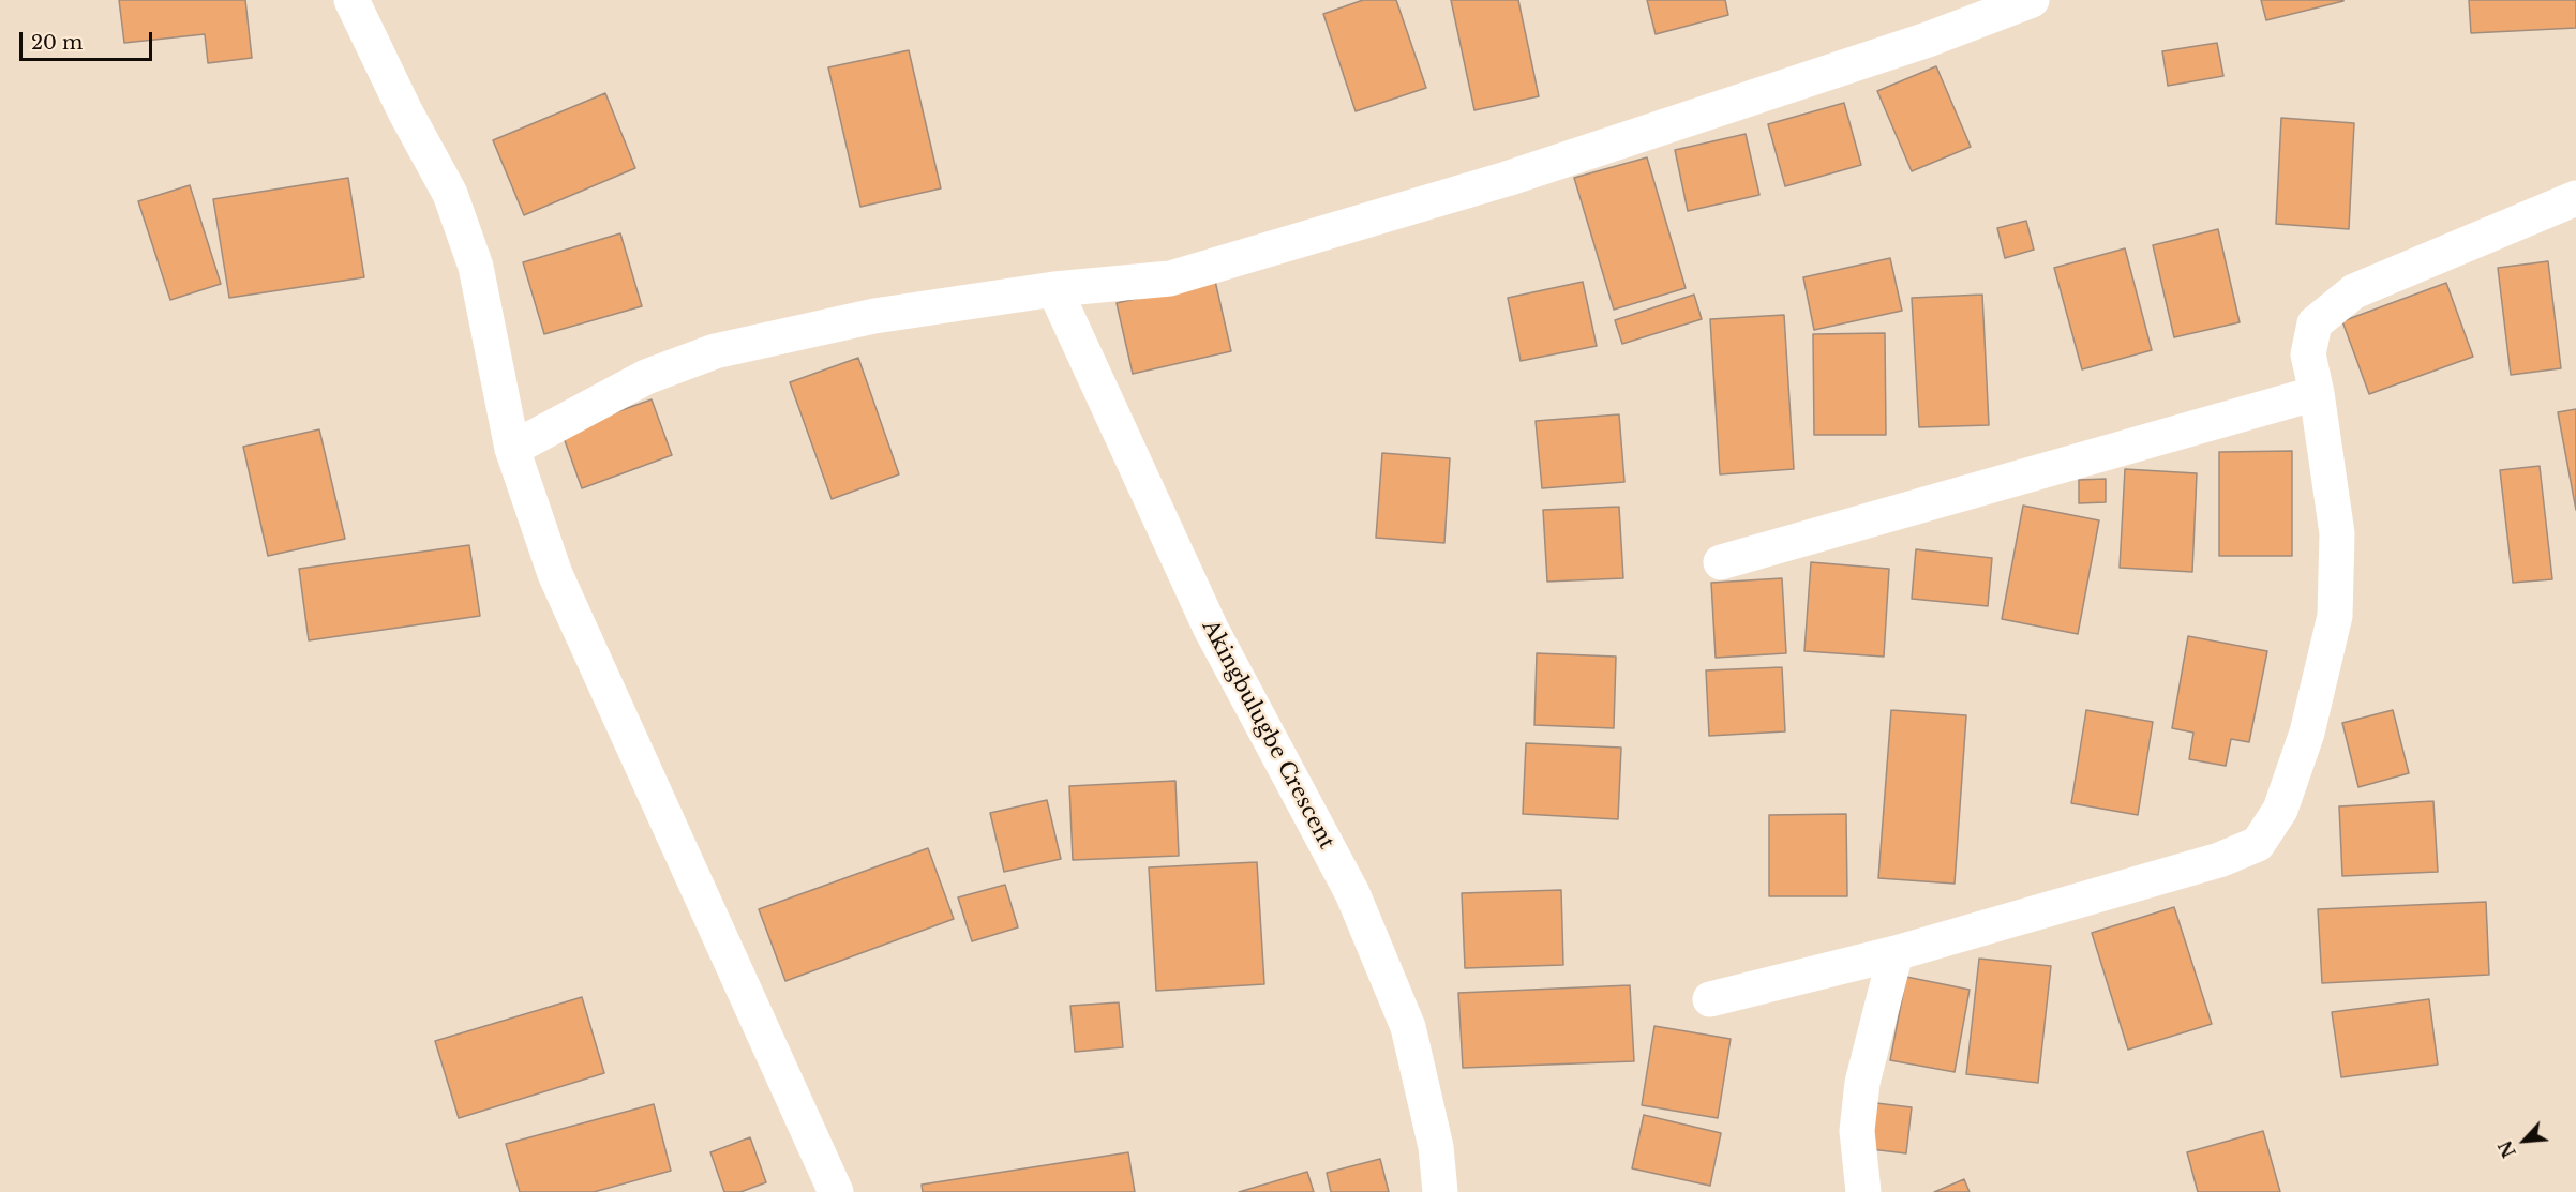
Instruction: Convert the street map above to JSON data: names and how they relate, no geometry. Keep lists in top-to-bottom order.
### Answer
{
  "streets": {
    "street": ["Akingbulugbe Crescent"]
  },
  "scale_bar": "20 m",
  "north": "bottom left"
}
